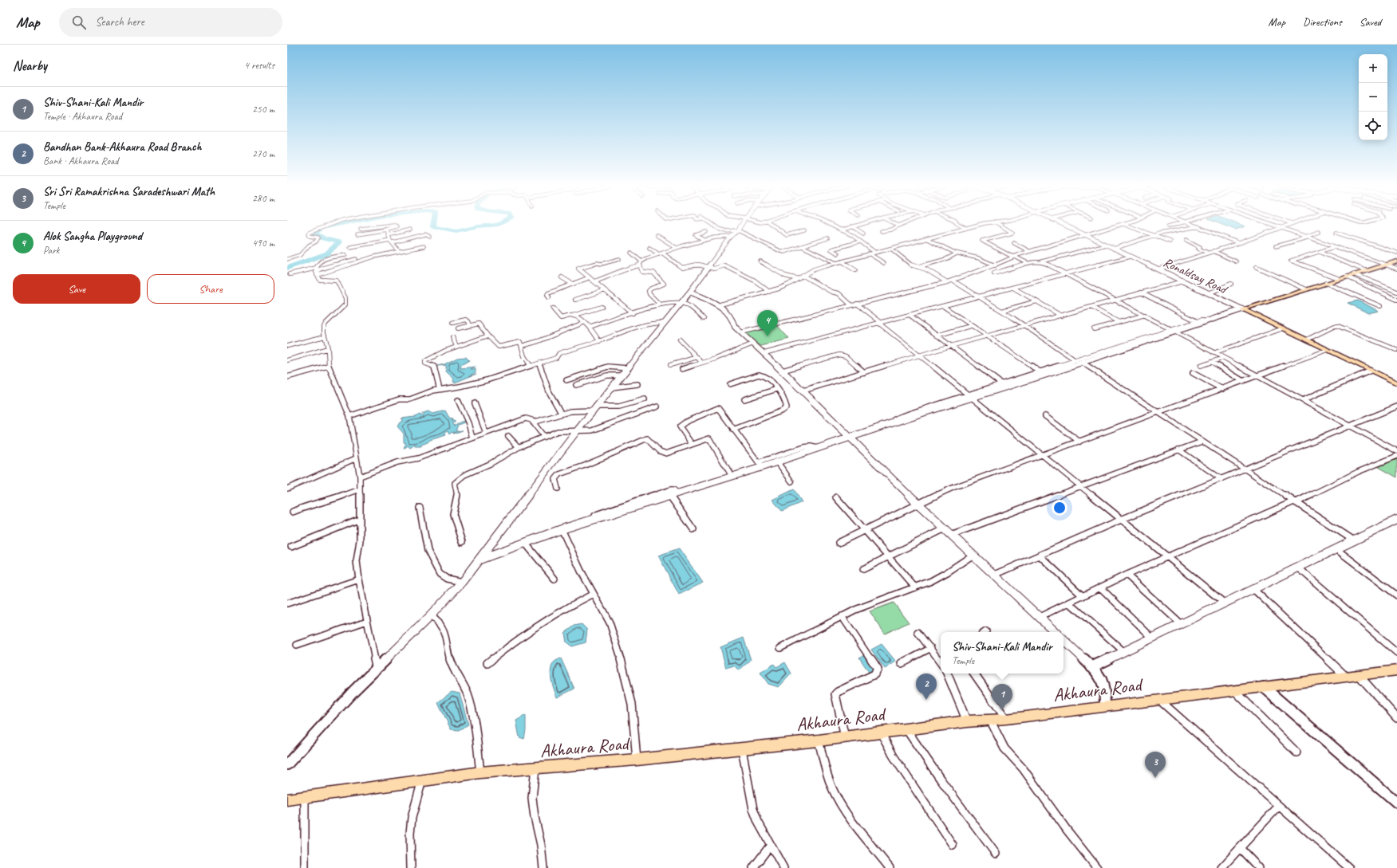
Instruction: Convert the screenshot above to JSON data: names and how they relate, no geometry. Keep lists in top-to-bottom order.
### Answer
{
  "streets": {
    "main road": ["Ronaldsay Road", "Akhaura Road"]
  },
  "page": {
    "header": "Map",
    "search": "Search here",
    "nav": ["Map", "Directions", "Saved"],
    "heading": ["Nearby", "4 results"],
    "map_buttons": ["+", "−"],
    "list": [
      {
        "mark": "1",
        "name": "Shiv-Shani-Kali Mandir",
        "note": "Temple · Akhaura Road",
        "value": "250 m"
      },
      {
        "mark": "2",
        "name": "Bandhan Bank-Akhaura Road Branch",
        "note": "Bank · Akhaura Road",
        "value": "270 m"
      },
      {
        "mark": "3",
        "name": "Sri Sri Ramakrishna Saradeshwari Math",
        "note": "Temple",
        "value": "280 m"
      },
      {
        "mark": "4",
        "name": "Alok Sangha Playground",
        "note": "Park",
        "value": "490 m"
      }
    ],
    "buttons": ["Save", "Share"],
    "pins": [
      "4",
      "2",
      "1",
      "3"
    ],
    "popup": ["Shiv-Shani-Kali Mandir", "Temple"]
  }
}
